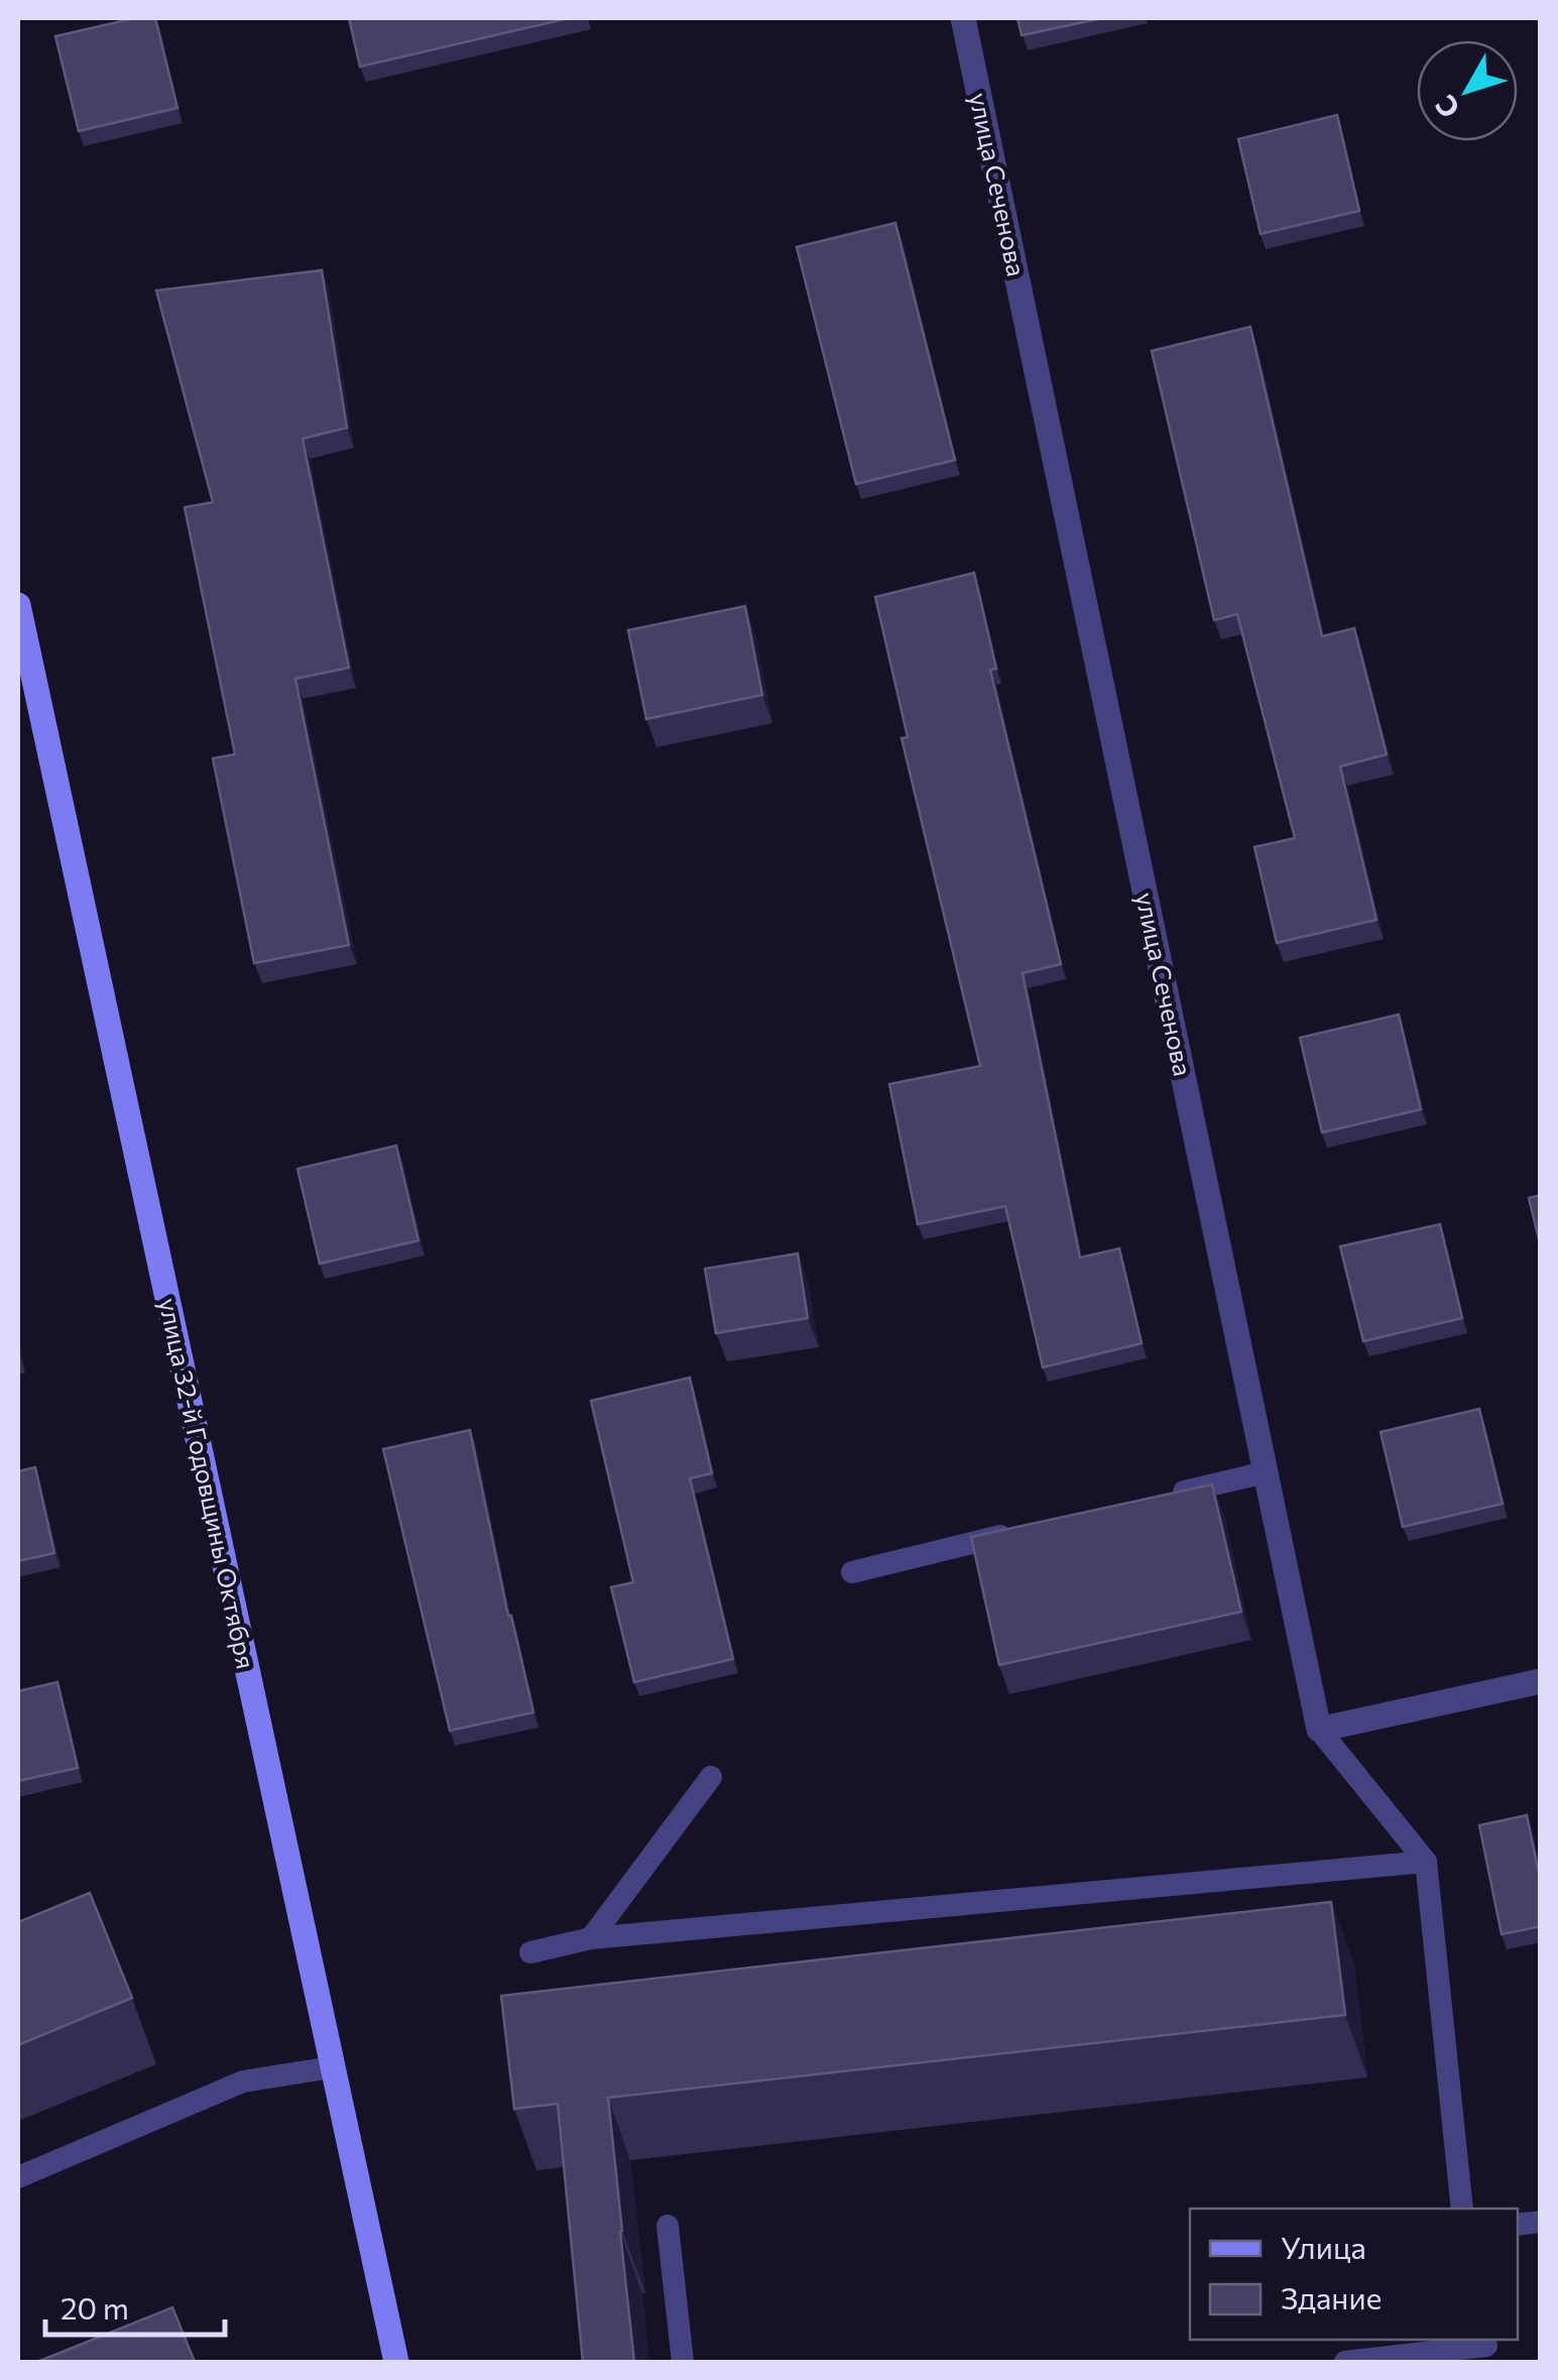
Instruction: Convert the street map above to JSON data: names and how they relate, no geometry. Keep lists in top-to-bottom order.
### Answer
{
  "streets": {
    "main road": ["улица 32-й Годовщины Октября"],
    "street": ["улица Сеченова"]
  },
  "legend": ["Улица", "Здание"],
  "scale_bar": "20 m",
  "north": "bottom left"
}
